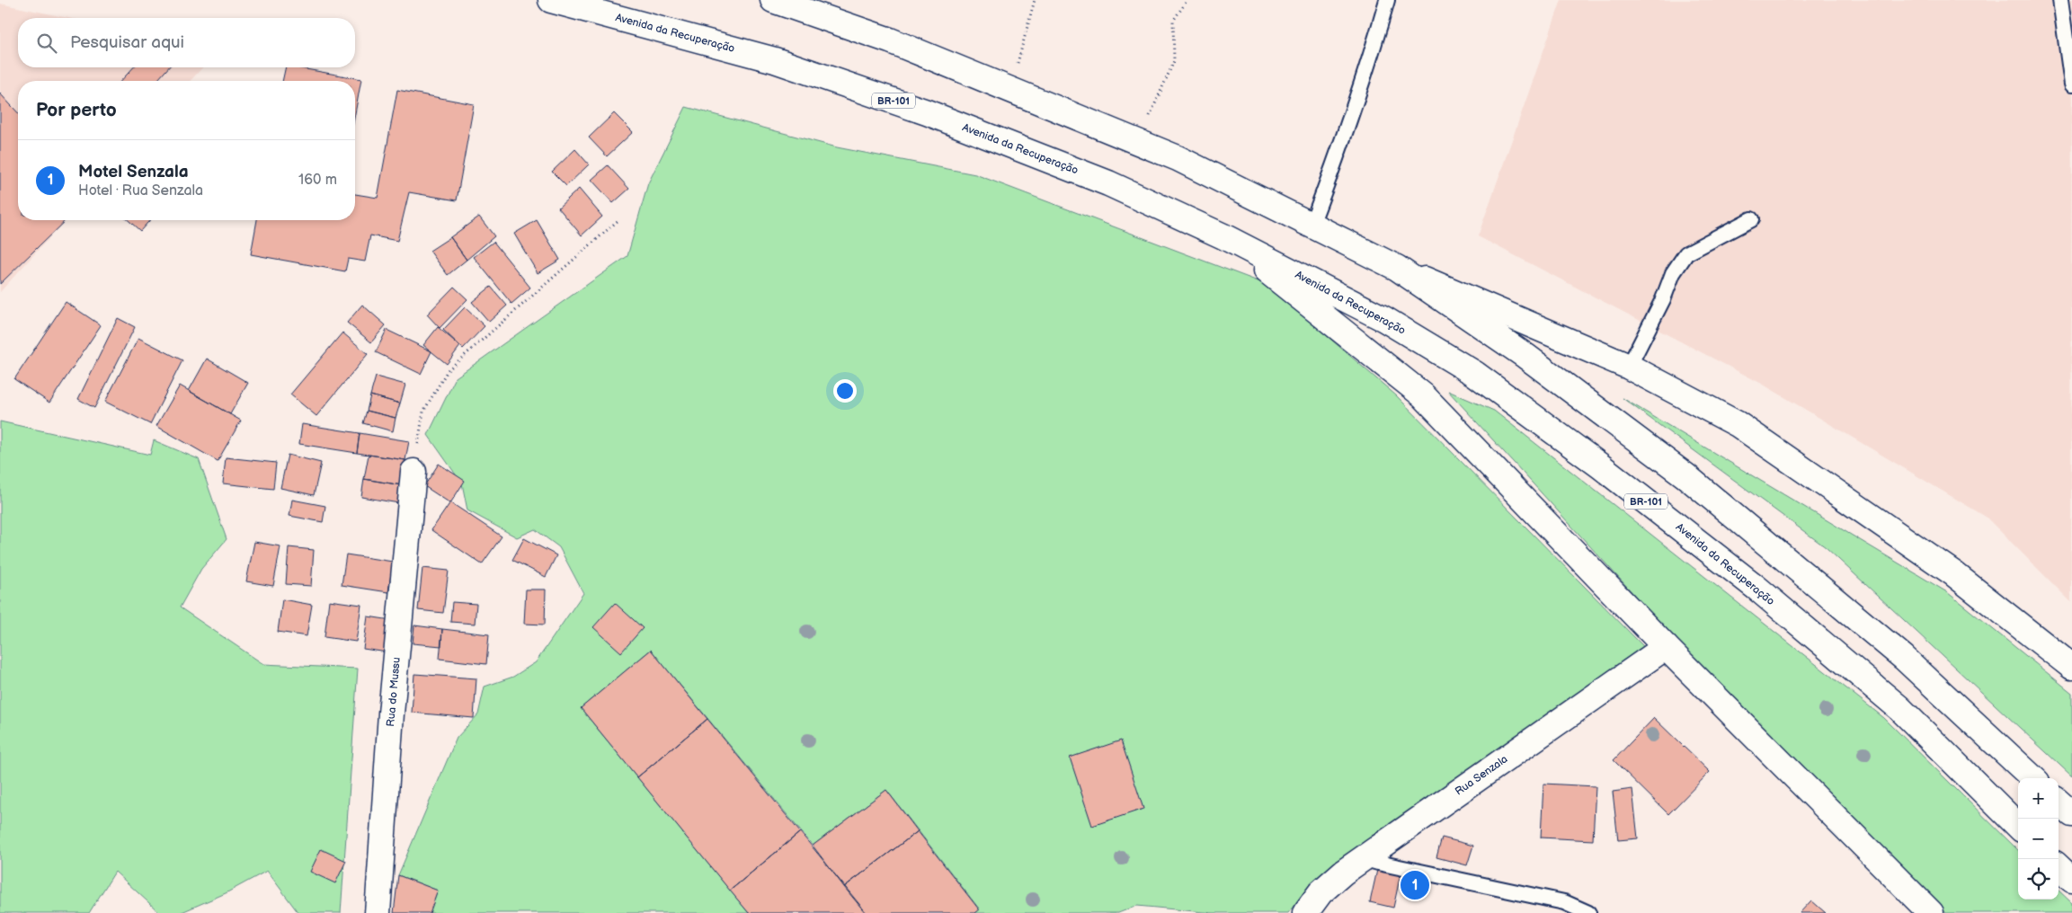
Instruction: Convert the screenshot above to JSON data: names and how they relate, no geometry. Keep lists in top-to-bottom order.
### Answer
{
  "streets": {
    "main road": [
      "Avenida da Recuperação",
      "BR-101",
      "Rua do Mussu",
      "Rua Senzala"
    ]
  },
  "page": {
    "search": "Pesquisar aqui",
    "heading": "Por perto",
    "list": [
      {
        "mark": "1",
        "name": "Motel Senzala",
        "note": "Hotel · Rua Senzala",
        "value": "160 m"
      }
    ],
    "map_buttons": ["+", "−"],
    "pins": "1"
  }
}
